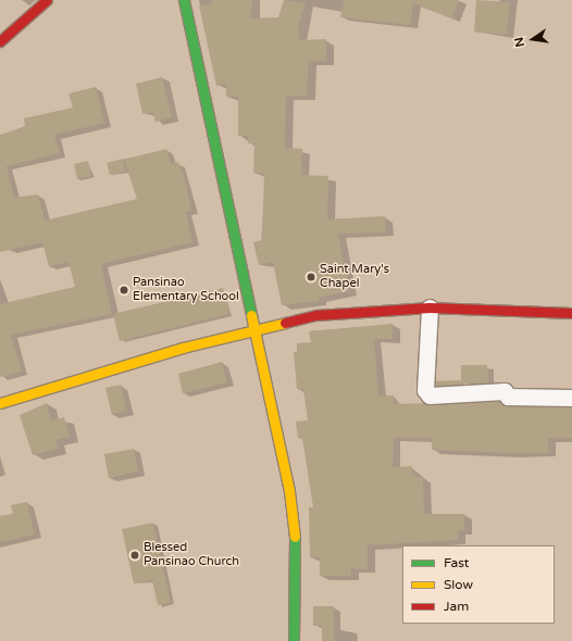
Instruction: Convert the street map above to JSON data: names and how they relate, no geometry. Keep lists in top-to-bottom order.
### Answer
{
  "places": ["Saint Mary's Chapel", "Pansinao Elementary School", "Blessed Pansinao Church"],
  "legend": ["Fast", "Slow", "Jam"],
  "north": "left"
}
